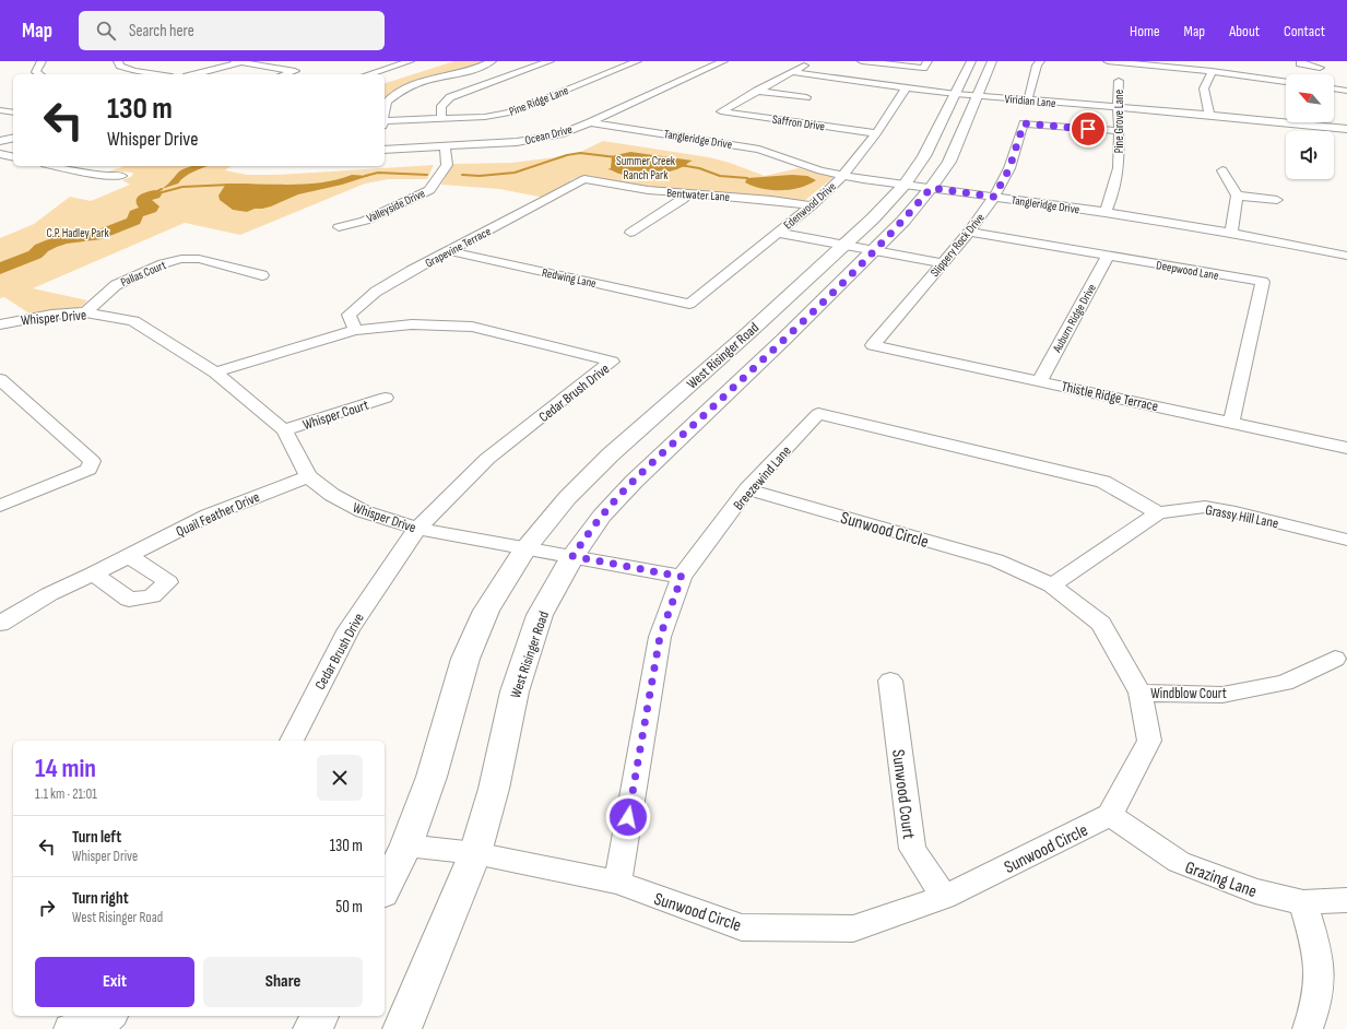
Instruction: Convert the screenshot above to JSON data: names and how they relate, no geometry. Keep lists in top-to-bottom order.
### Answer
{
  "streets": {
    "main road": ["West Risinger Road"],
    "street": [
      "Pine Ridge Lane",
      "Viridian Lane",
      "Pine Grove Lane",
      "Saffron Drive",
      "Ocean Drive",
      "Tangleridge Drive",
      "Bentwater Lane",
      "Valleyside Drive",
      "Edenwood Drive",
      "Slippery Rock Drive",
      "Grapevine Terrace",
      "Deepwood Lane",
      "Pallas Court",
      "Redwing Lane",
      "Whisper Drive",
      "Auburn Ridge Drive",
      "Cedar Brush Drive",
      "Thistle Ridge Terrace",
      "Whisper Court",
      "Breezewind Lane",
      "Quail Feather Drive",
      "Grassy Hill Lane",
      "Sunwood Circle",
      "Windblow Court",
      "Sunwood Court",
      "Grazing Lane"
    ]
  },
  "crossings": [
    ["Viridian Lane", "Pine Grove Lane"],
    ["Viridian Lane", "Edenwood Drive"],
    ["Viridian Lane", "West Risinger Road"],
    ["Pine Grove Lane", "Tangleridge Drive"],
    ["Pine Grove Lane", "Slippery Rock Drive"],
    ["Saffron Drive", "Edenwood Drive"],
    ["Ocean Drive", "Tangleridge Drive"],
    ["Ocean Drive", "Valleyside Drive"],
    ["Tangleridge Drive", "Edenwood Drive"],
    ["Tangleridge Drive", "Slippery Rock Drive"],
    ["Tangleridge Drive", "West Risinger Road"],
    ["Bentwater Lane", "Edenwood Drive"],
    ["Bentwater Lane", "Grapevine Terrace"],
    ["Edenwood Drive", "Redwing Lane"],
    ["Slippery Rock Drive", "Deepwood Lane"],
    ["Slippery Rock Drive", "Thistle Ridge Terrace"],
    ["Grapevine Terrace", "Redwing Lane"],
    ["Grapevine Terrace", "Cedar Brush Drive"],
    ["Deepwood Lane", "Auburn Ridge Drive"],
    ["Deepwood Lane", "Thistle Ridge Terrace"],
    ["Pallas Court", "Whisper Drive"],
    ["Whisper Drive", "West Risinger Road"],
    ["Whisper Drive", "Cedar Brush Drive"],
    ["Whisper Drive", "Whisper Court"],
    ["Whisper Drive", "Breezewind Lane"],
    ["Whisper Drive", "Quail Feather Drive"],
    ["Auburn Ridge Drive", "Thistle Ridge Terrace"],
    ["West Risinger Road", "Sunwood Circle"],
    ["Breezewind Lane", "Grassy Hill Lane"],
    ["Breezewind Lane", "Sunwood Circle"],
    ["Grassy Hill Lane", "Sunwood Circle"],
    ["Sunwood Circle", "Windblow Court"],
    ["Sunwood Circle", "Sunwood Court"],
    ["Sunwood Circle", "Grazing Lane"]
  ],
  "parks": ["Summer Creek Ranch Park", "C.P. Hadley Park"],
  "north": "top left",
  "page": {
    "header": "Map",
    "search": "Search here",
    "nav": [
      "Home",
      "Map",
      "About",
      "Contact"
    ],
    "turn": ["130 m", "Whisper Drive"],
    "heading": ["14 min", "1.1 km · 21:01"],
    "list": [
      {
        "name": "Turn left",
        "note": "Whisper Drive",
        "value": "130 m"
      },
      {
        "name": "Turn right",
        "note": "West Risinger Road",
        "value": "50 m"
      }
    ],
    "buttons": ["Exit", "Share"]
  }
}
